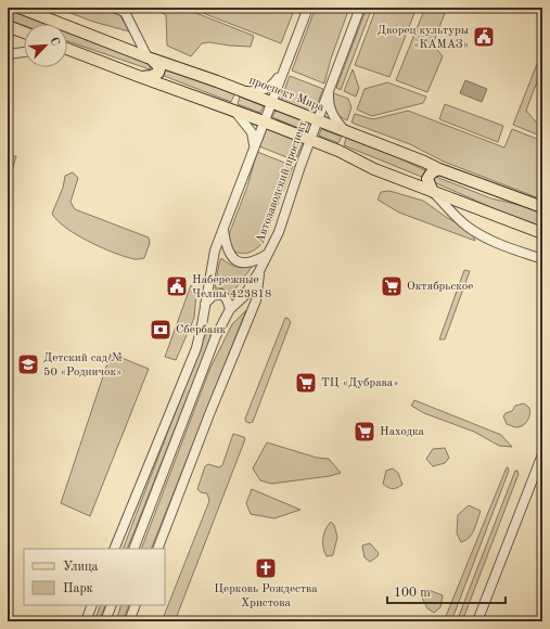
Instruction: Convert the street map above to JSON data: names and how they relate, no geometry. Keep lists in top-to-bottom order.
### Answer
{
  "streets": {
    "main road": ["проспект Мира"],
    "street": ["Автозаводский проспект"]
  },
  "crossings": [
    ["проспект Мира", "Автозаводский проспект"]
  ],
  "places": {
    "public building": ["Дворец культуры «КАМАЗ»", "Набережные Челны 423818"],
    "supermarket": ["Октябрьское", "ТЦ «Дубрава»", "Находка"],
    "bank": ["Сбербанк"],
    "school or university": ["Детский сад № 50 «Родничок»"],
    "church": ["Церковь Рождества Христова"]
  },
  "legend": ["Улица", "Парк"],
  "scale_bar": "100 m",
  "north": "top right"
}
